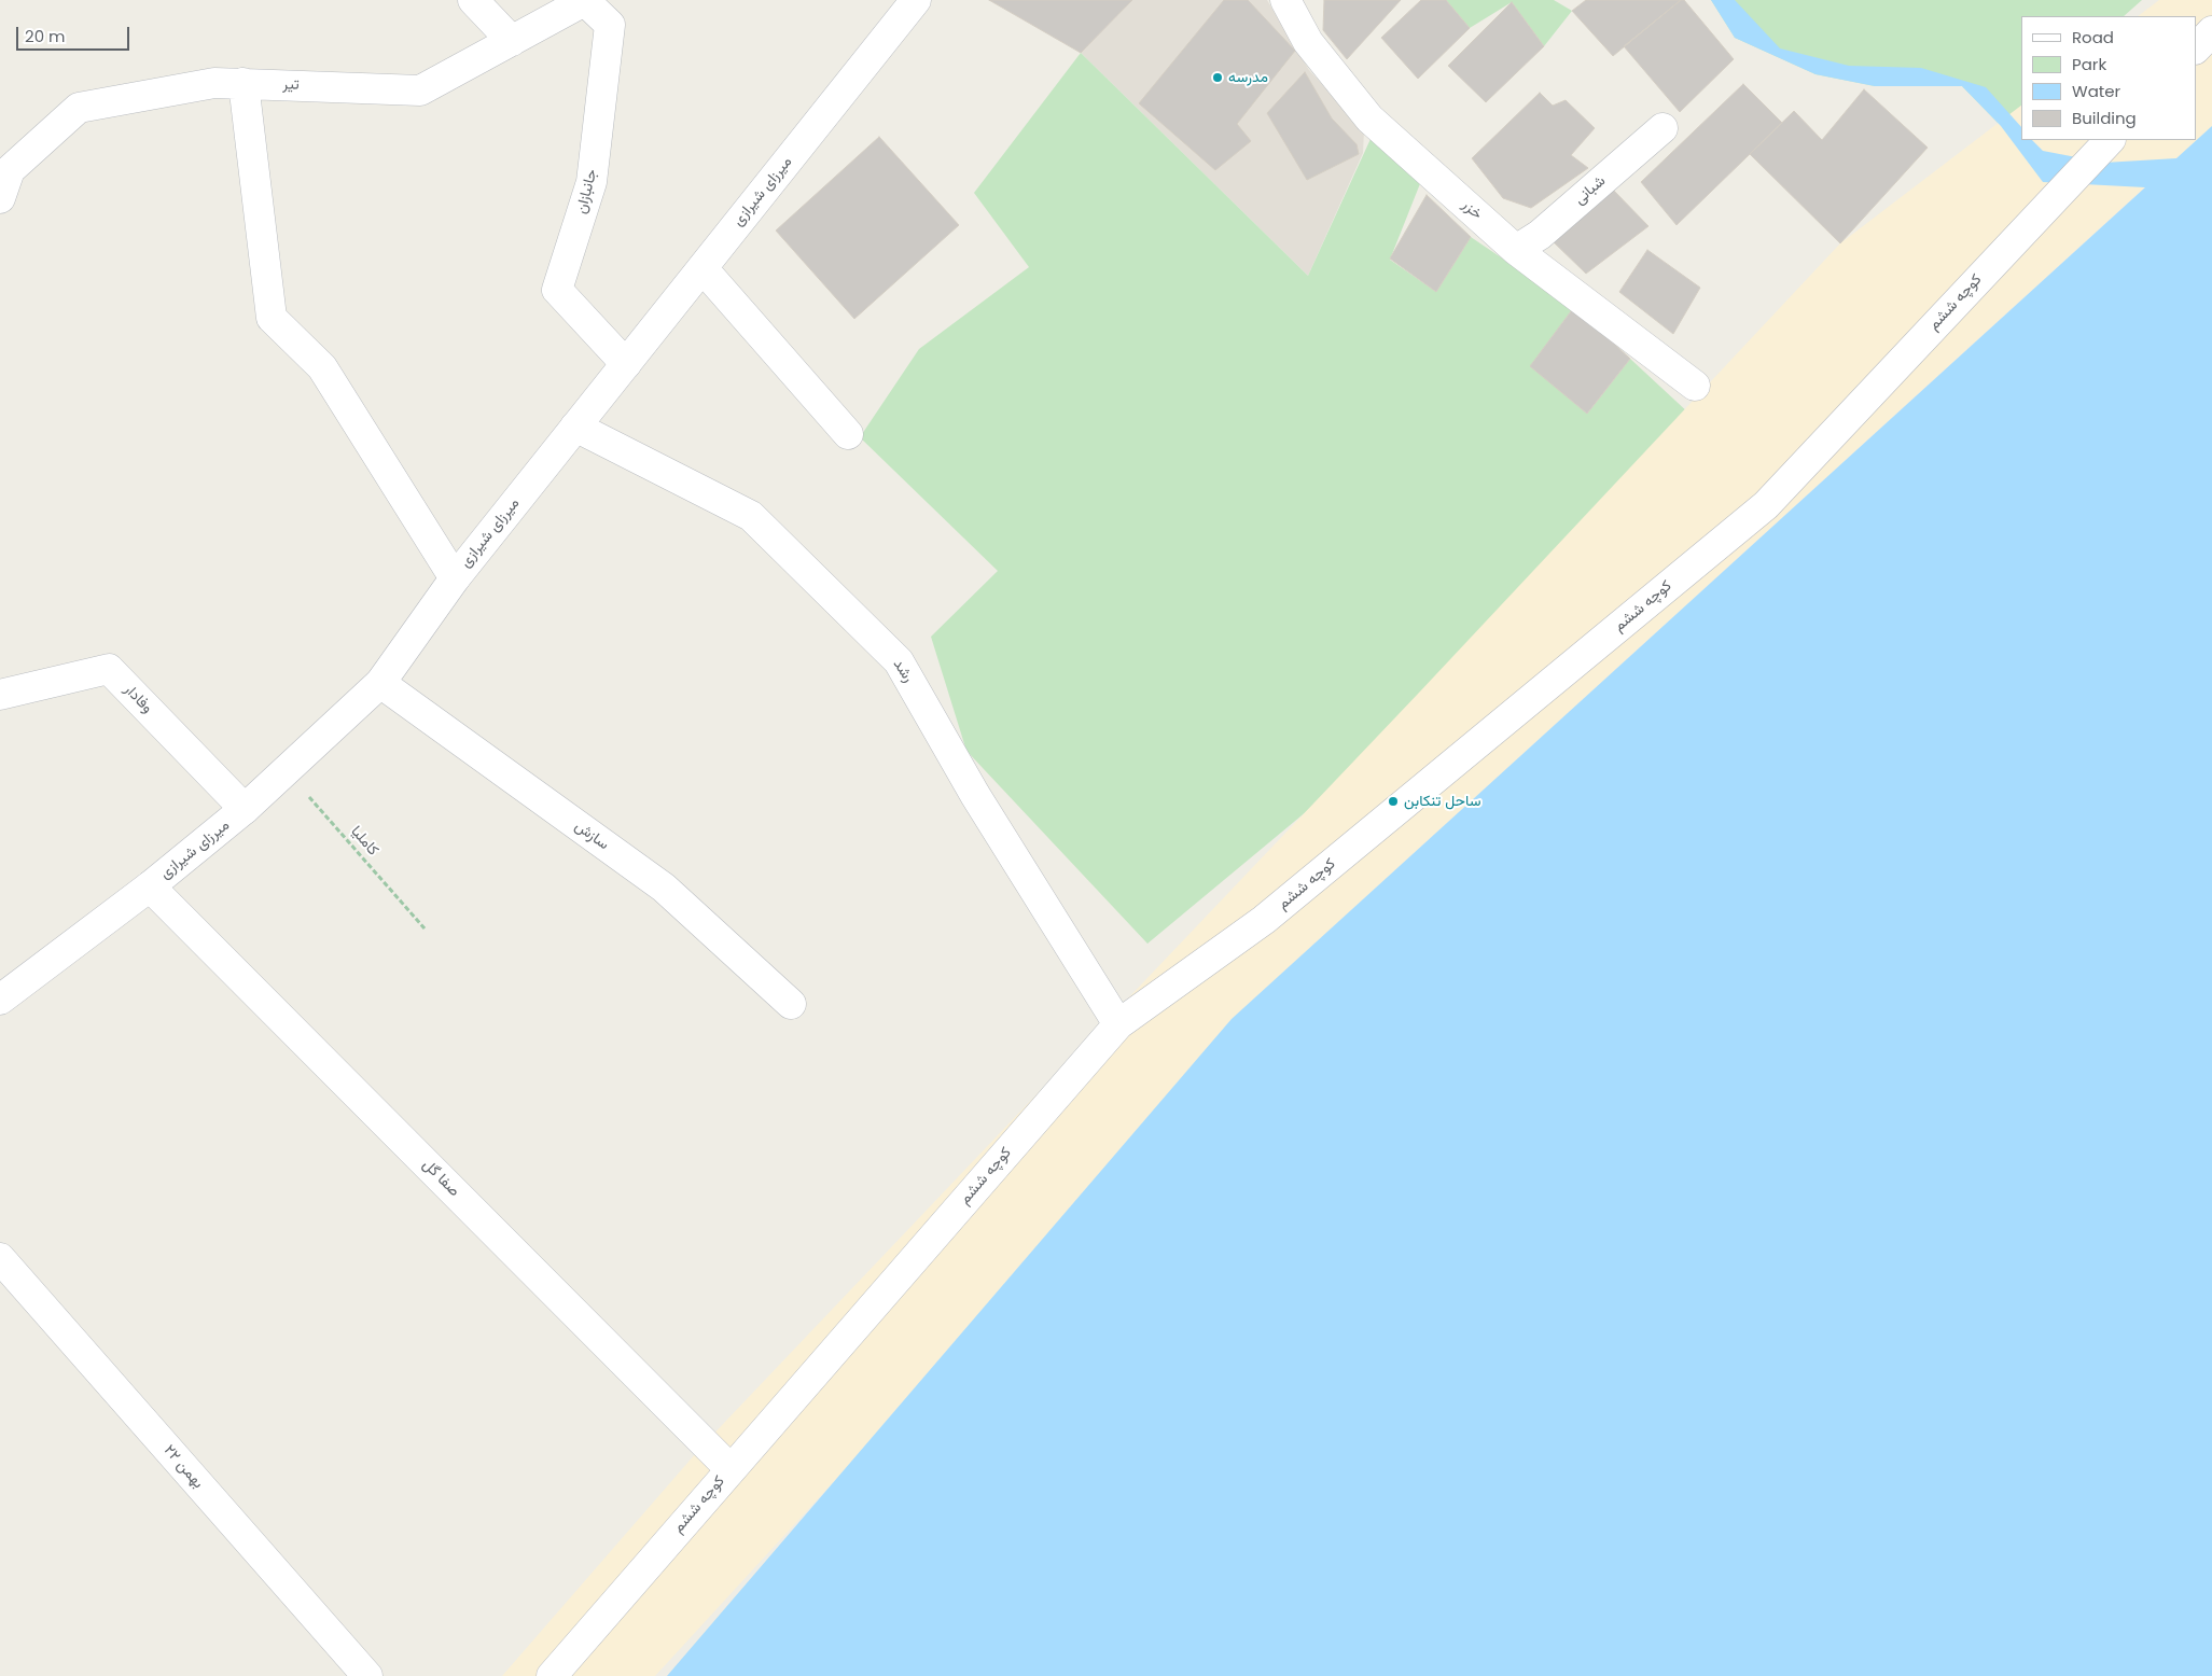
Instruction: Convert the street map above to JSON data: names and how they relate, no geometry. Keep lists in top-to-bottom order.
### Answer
{
  "streets": {
    "street": [
      "تیر",
      "شبانی",
      "جانبازان",
      "میرزای شیرازی",
      "خزر",
      "کوچه ششم",
      "رشد",
      "وفادار",
      "سازش",
      "صفا گل",
      "۲۲ بهمن"
    ],
    "path": ["کاملیا"]
  },
  "crossings": [
    ["تیر", "جانبازان"],
    ["شبانی", "خزر"],
    ["جانبازان", "میرزای شیرازی"],
    ["میرزای شیرازی", "رشد"],
    ["میرزای شیرازی", "وفادار"],
    ["میرزای شیرازی", "سازش"],
    ["میرزای شیرازی", "کاملیا"],
    ["میرزای شیرازی", "صفا گل"],
    ["کوچه ششم", "رشد"],
    ["کوچه ششم", "صفا گل"]
  ],
  "places": ["مدرسه", "ساحل تنکابن"],
  "legend": [
    "Road",
    "Park",
    "Water",
    "Building"
  ],
  "scale_bar": "20 m"
}
